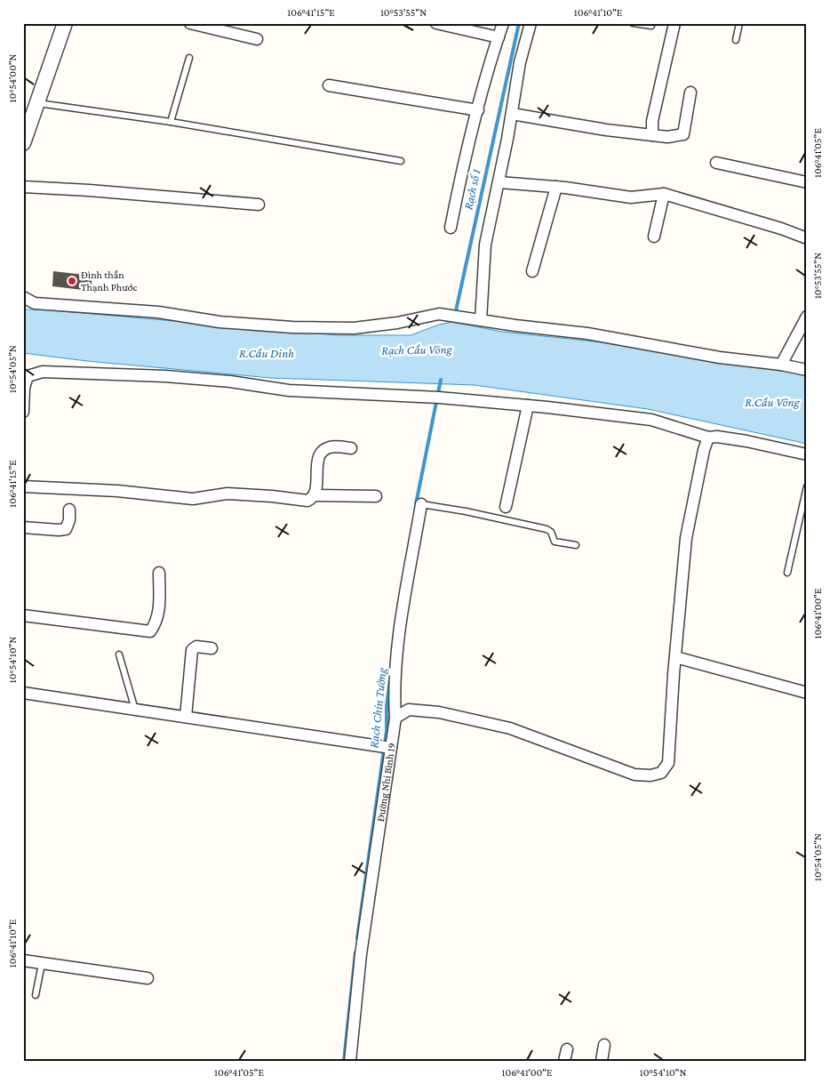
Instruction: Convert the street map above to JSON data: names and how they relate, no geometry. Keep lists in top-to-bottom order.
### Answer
{
  "streets": {
    "street": ["Đường Nhị Bình 19"]
  },
  "water": [
    "Rạch số 1",
    "Rạch Cầu Võng",
    "R.Cầu Dinh",
    "R.Cầu Võng",
    "Rạch Chín Tường"
  ],
  "places": ["Đình thần Thạnh Phước"],
  "coordinates": [
    "106°41'15\"E",
    "10°53'55\"N",
    "106°41'10\"E",
    "10°54'00\"N",
    "106°41'05\"E",
    "10°54'05\"N",
    "106°41'00\"E",
    "10°54'10\"N"
  ]
}
